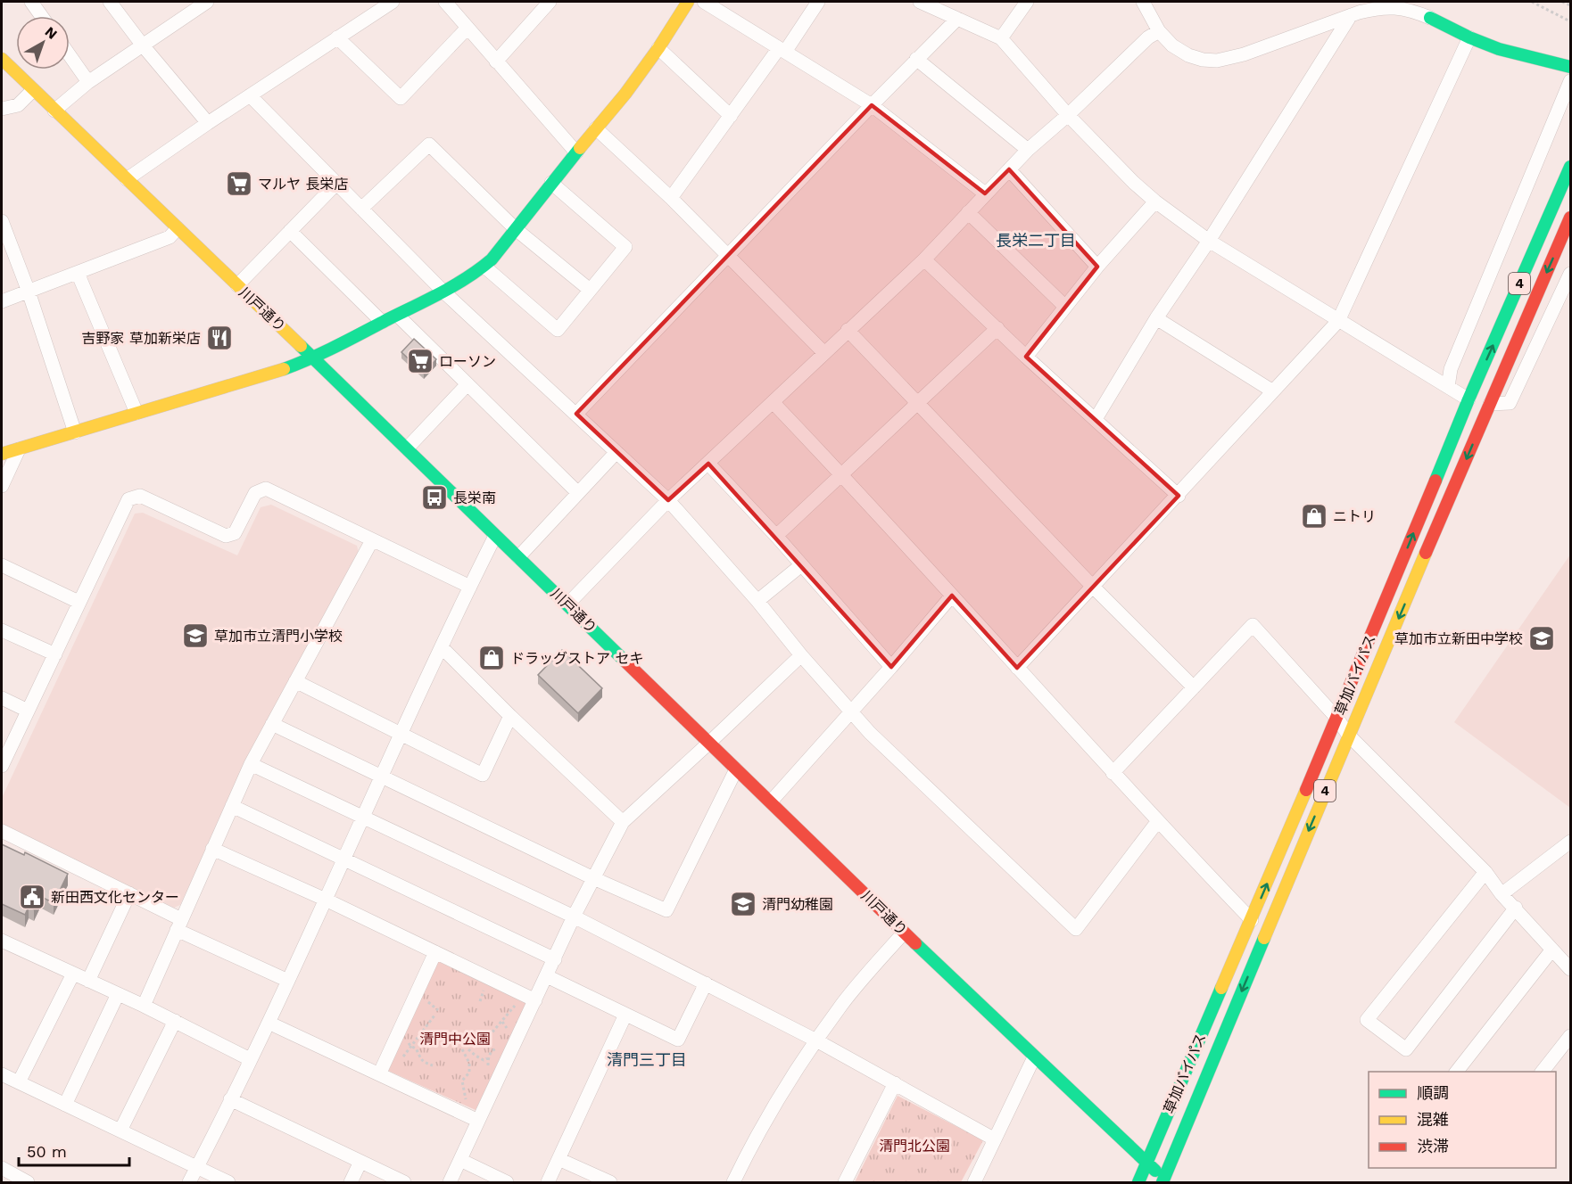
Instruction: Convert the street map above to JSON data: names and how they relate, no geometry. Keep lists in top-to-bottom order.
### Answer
{
  "streets": {
    "main road": ["4", "川戸通り", "草加バイパス"]
  },
  "crossings": [
    ["川戸通り", "草加バイパス"]
  ],
  "districts": ["長栄二丁目", "清門三丁目"],
  "parks": ["清門中公園", "清門北公園"],
  "places": {
    "supermarket": ["マルヤ 長栄店", "ローソン"],
    "restaurant": ["吉野家 草加新栄店"],
    "bus stop": ["長栄南"],
    "shop": ["ニトリ", "ドラッグストア セキ"],
    "school or university": ["草加市立清門小学校", "草加市立新田中学校", "清門幼稚園"],
    "public building": ["新田西文化センター"]
  },
  "legend": ["順調", "混雑", "渋滞"],
  "scale_bar": "50 m",
  "north": "top right"
}
